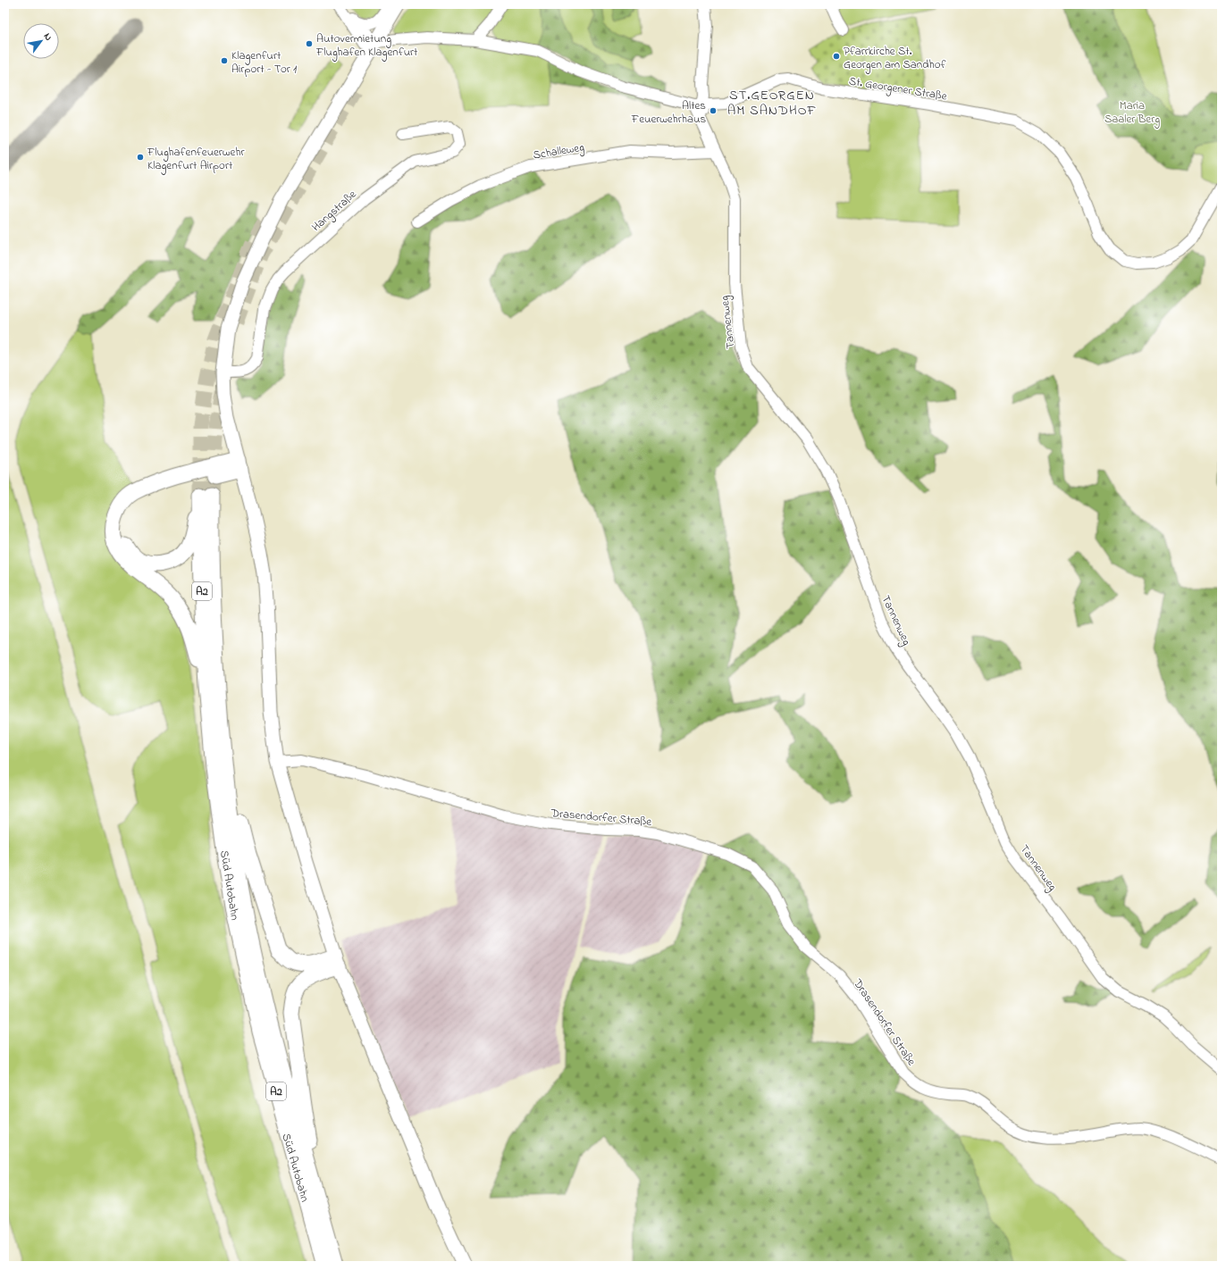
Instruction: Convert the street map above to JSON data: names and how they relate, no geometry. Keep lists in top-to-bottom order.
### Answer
{
  "streets": {
    "highway": ["A2", "Süd Autobahn"],
    "street": [
      "St. Georgener Straße",
      "Schalleweg",
      "Hangstraße",
      "Tannenweg",
      "Drasendorfer Straße"
    ]
  },
  "crossings": [
    ["St. Georgener Straße", "Tannenweg"],
    ["Schalleweg", "Tannenweg"]
  ],
  "districts": ["ST.GEORGEN AM SANDHOF"],
  "parks": ["Maria Saaler Berg"],
  "places": [
    "Autovermietung Flughafen Klagenfurt",
    "Pfarrkirche St. Georgen am Sandhof",
    "Klagenfurt Airport - Tor 1",
    "Altes Feuerwehrhaus",
    "Flughafenfeuerwehr Klagenfurt Airport"
  ],
  "north": "top right"
}
